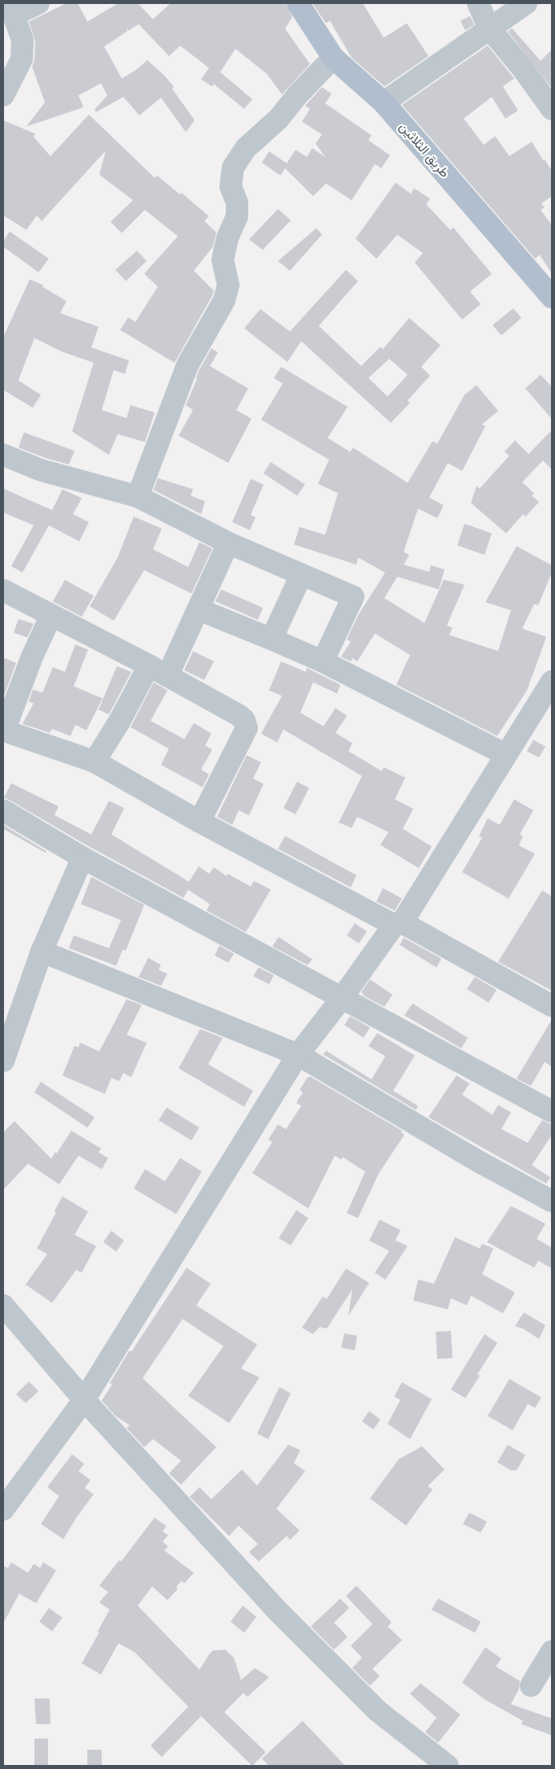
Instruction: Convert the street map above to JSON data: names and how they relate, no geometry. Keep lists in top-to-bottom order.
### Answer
{
  "streets": {
    "main road": ["طريق الثلاثين"]
  }
}
